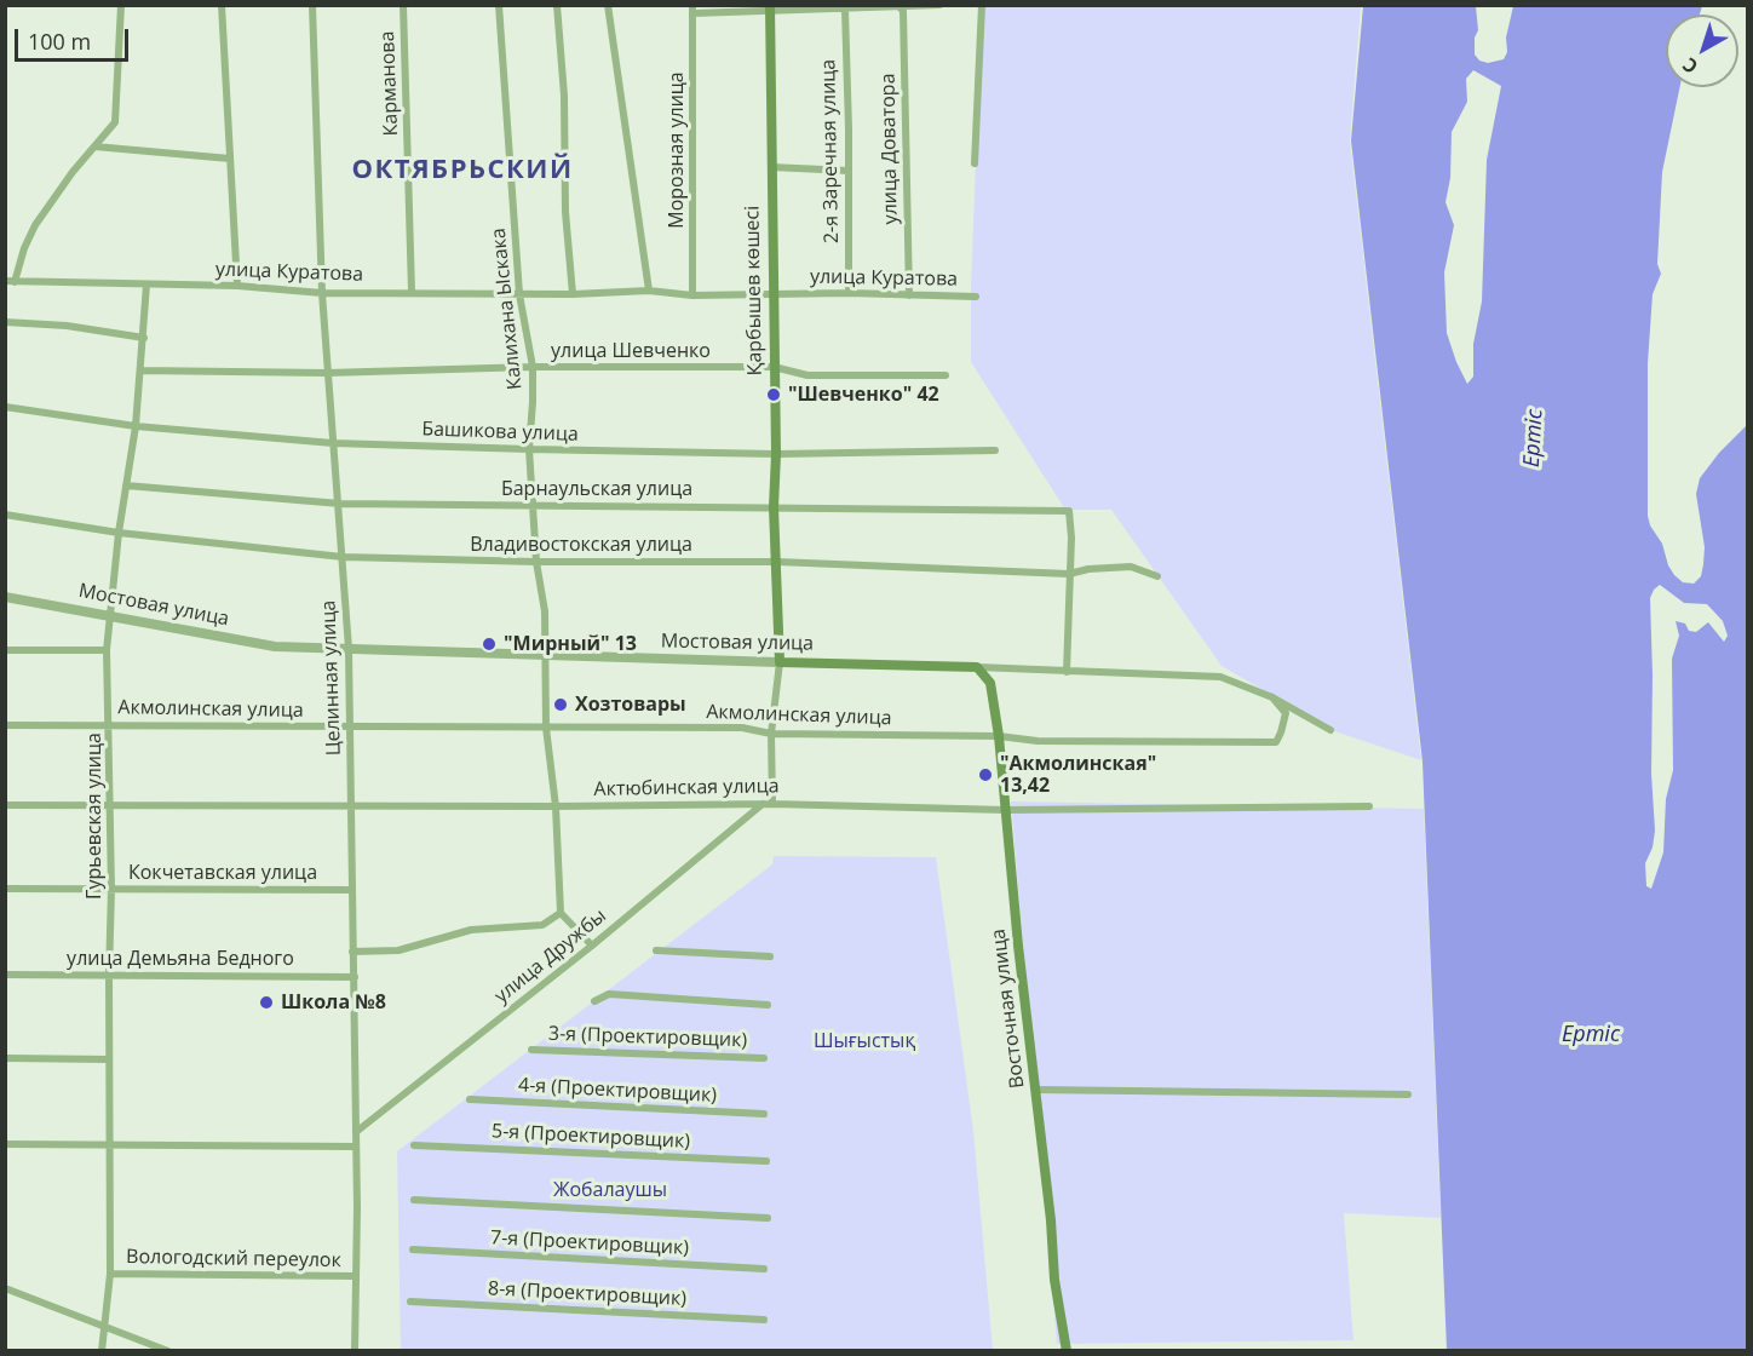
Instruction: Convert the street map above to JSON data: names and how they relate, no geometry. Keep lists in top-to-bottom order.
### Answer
{
  "streets": {
    "main road": ["Қарбышев көшесі", "Мостовая улица", "Восточная улица"],
    "street": [
      "Карманова",
      "улица Доватора",
      "Морозная улица",
      "2-я Заречная улица",
      "улица Куратова",
      "Калихана Ыскака",
      "улица Шевченко",
      "Башикова улица",
      "Барнаульская улица",
      "Владивостокская улица",
      "Целинная улица",
      "Акмолинская улица",
      "Актюбинская улица",
      "Гурьевская улица",
      "Кокчетавская улица",
      "улица Дружбы",
      "улица Демьяна Бедного",
      "3-я (Проектировщик)",
      "4-я (Проектировщик)",
      "5-я (Проектировщик)",
      "7-я (Проектировщик)",
      "Вологодский переулок",
      "8-я (Проектировщик)"
    ]
  },
  "crossings": [
    ["Карманова", "улица Куратова"],
    ["улица Доватора", "улица Куратова"],
    ["Морозная улица", "улица Куратова"],
    ["2-я Заречная улица", "улица Куратова"],
    ["улица Куратова", "Қарбышев көшесі"],
    ["улица Куратова", "Калихана Ыскака"],
    ["улица Куратова", "Целинная улица"],
    ["улица Куратова", "Гурьевская улица"],
    ["Қарбышев көшесі", "улица Шевченко"],
    ["Қарбышев көшесі", "Башикова улица"],
    ["Қарбышев көшесі", "Барнаульская улица"],
    ["Қарбышев көшесі", "Владивостокская улица"],
    ["Қарбышев көшесі", "Мостовая улица"],
    ["Калихана Ыскака", "улица Шевченко"],
    ["Калихана Ыскака", "Башикова улица"],
    ["Калихана Ыскака", "Барнаульская улица"],
    ["Калихана Ыскака", "Владивостокская улица"],
    ["Калихана Ыскака", "Мостовая улица"],
    ["Калихана Ыскака", "Акмолинская улица"],
    ["Калихана Ыскака", "Актюбинская улица"],
    ["улица Шевченко", "Целинная улица"],
    ["улица Шевченко", "Гурьевская улица"],
    ["Башикова улица", "Целинная улица"],
    ["Башикова улица", "Гурьевская улица"],
    ["Барнаульская улица", "Владивостокская улица"],
    ["Барнаульская улица", "Целинная улица"],
    ["Барнаульская улица", "Гурьевская улица"],
    ["Владивостокская улица", "Целинная улица"],
    ["Владивостокская улица", "Гурьевская улица"],
    ["Мостовая улица", "Целинная улица"],
    ["Мостовая улица", "Акмолинская улица"],
    ["Мостовая улица", "Гурьевская улица"],
    ["Мостовая улица", "Восточная улица"],
    ["Целинная улица", "Акмолинская улица"],
    ["Целинная улица", "Актюбинская улица"],
    ["Целинная улица", "Кокчетавская улица"],
    ["Целинная улица", "улица Дружбы"],
    ["Целинная улица", "улица Демьяна Бедного"],
    ["Целинная улица", "Вологодский переулок"],
    ["Акмолинская улица", "Гурьевская улица"],
    ["Акмолинская улица", "Восточная улица"],
    ["Актюбинская улица", "Гурьевская улица"],
    ["Актюбинская улица", "улица Дружбы"],
    ["Актюбинская улица", "Восточная улица"],
    ["Гурьевская улица", "Кокчетавская улица"],
    ["Гурьевская улица", "улица Демьяна Бедного"],
    ["Гурьевская улица", "Вологодский переулок"]
  ],
  "districts": ["ОКТЯБРЬСКИЙ"],
  "water": ["Ертіс"],
  "parks": ["Шығыстық", "Жобалаушы"],
  "places": [
    "\"Шевченко\" 42",
    "\"Мирный\" 13",
    "Хозтовары",
    "\"Акмолинская\" 13,42",
    "Школа №8"
  ],
  "scale_bar": "100 m",
  "north": "bottom left"
}
